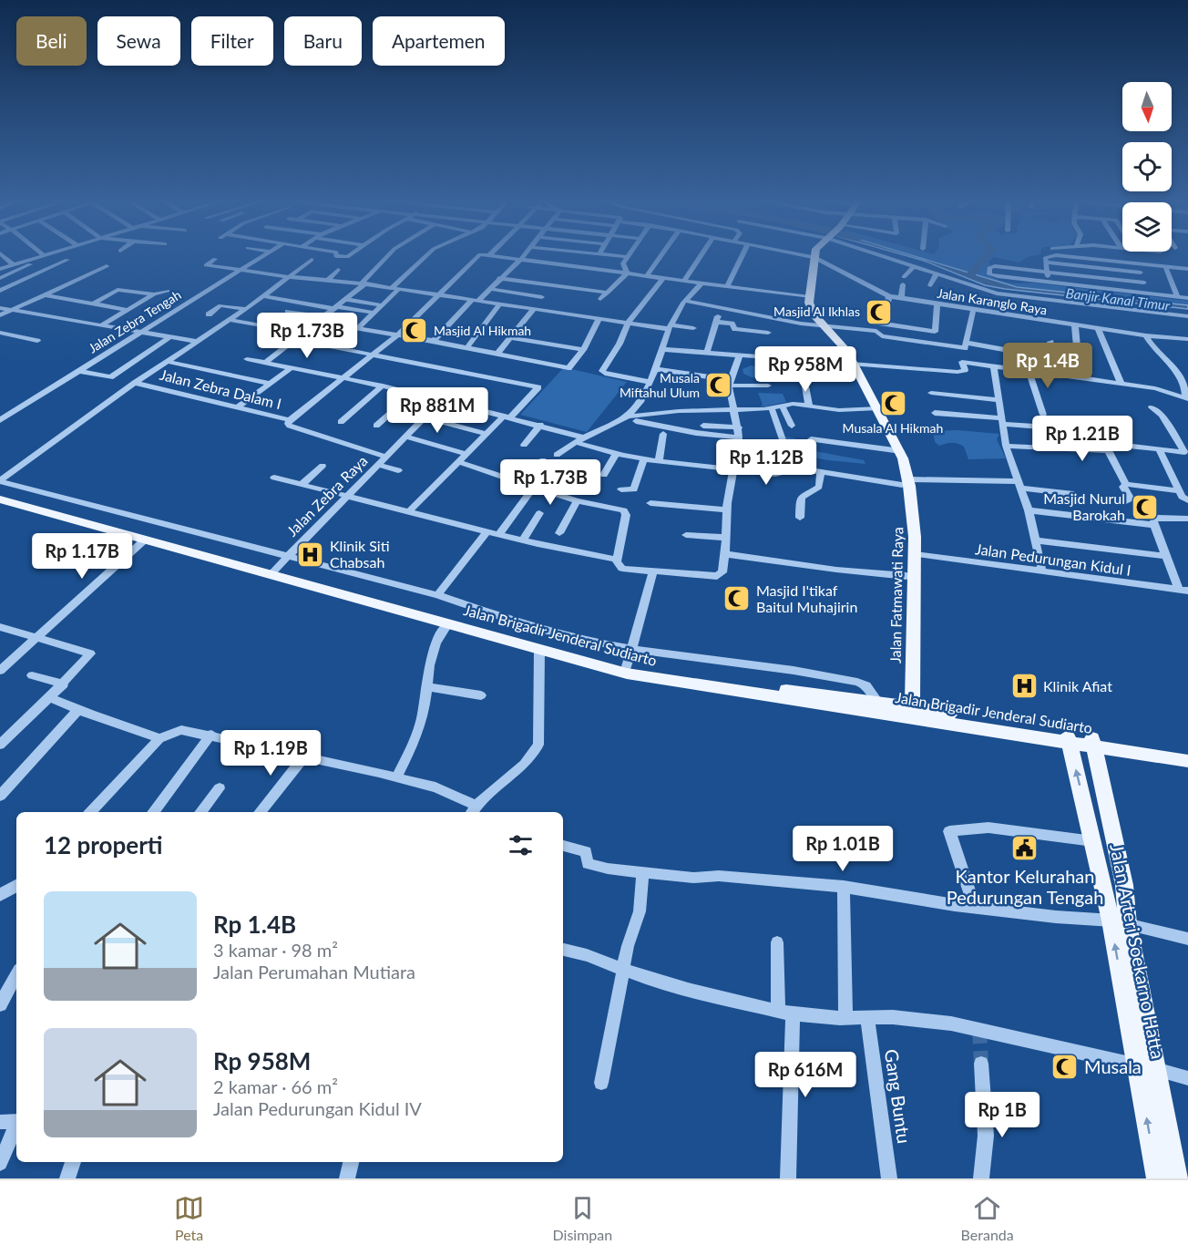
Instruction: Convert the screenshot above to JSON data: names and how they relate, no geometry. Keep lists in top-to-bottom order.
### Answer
{
  "streets": {
    "main road": ["Jalan Fatmawati Raya", "Jalan Brigadir Jenderal Sudiarto", "Jalan Arteri Soekarno Hatta"],
    "street": [
      "Jalan Karanglo Raya",
      "Jalan Zebra Tengah",
      "Jalan Zebra Dalam I",
      "Jalan Zebra Raya",
      "Jalan Pedurungan Kidul I",
      "Gang Buntu"
    ]
  },
  "crossings": [
    ["Jalan Zebra Dalam I", "Jalan Zebra Raya"],
    ["Jalan Zebra Raya", "Jalan Brigadir Jenderal Sudiarto"],
    ["Jalan Pedurungan Kidul I", "Jalan Fatmawati Raya"],
    ["Jalan Fatmawati Raya", "Jalan Brigadir Jenderal Sudiarto"],
    ["Jalan Brigadir Jenderal Sudiarto", "Jalan Arteri Soekarno Hatta"]
  ],
  "water": ["Banjir Kanal Timur"],
  "places": {
    "mosque": [
      "Masjid Al Ikhlas",
      "Masjid Al Hikmah",
      "Musala Miftahul Ulum",
      "Musala Al Hikmah",
      "Masjid Nurul Barokah",
      "Masjid I'tikaf Baitul Muhajirin",
      "Musala"
    ],
    "hospital": ["Klinik Siti Chabsah", "Klinik Afiat"],
    "public building": ["Kantor Kelurahan Pedurungan Tengah"]
  },
  "north": "bottom",
  "page": {
    "chip": [
      "Beli",
      "Sewa",
      "Filter",
      "Baru",
      "Apartemen"
    ],
    "price": [
      "Rp 1.73B",
      "Rp 1.4B",
      "Rp 958M",
      "Rp 881M",
      "Rp 1.21B",
      "Rp 1.12B",
      "Rp 1.73B",
      "Rp 1.17B",
      "Rp 1.19B",
      "Rp 1.01B",
      "Rp 616M",
      "Rp 1B"
    ],
    "heading": "12 properti",
    "list": [
      {
        "name": "Rp 1.4B",
        "note": "3 kamar · 98 m² · Jalan Perumahan Mutiara"
      },
      {
        "name": "Rp 958M",
        "note": "2 kamar · 66 m² · Jalan Pedurungan Kidul IV"
      }
    ],
    "tabs": ["Peta", "Disimpan", "Beranda"]
  }
}
